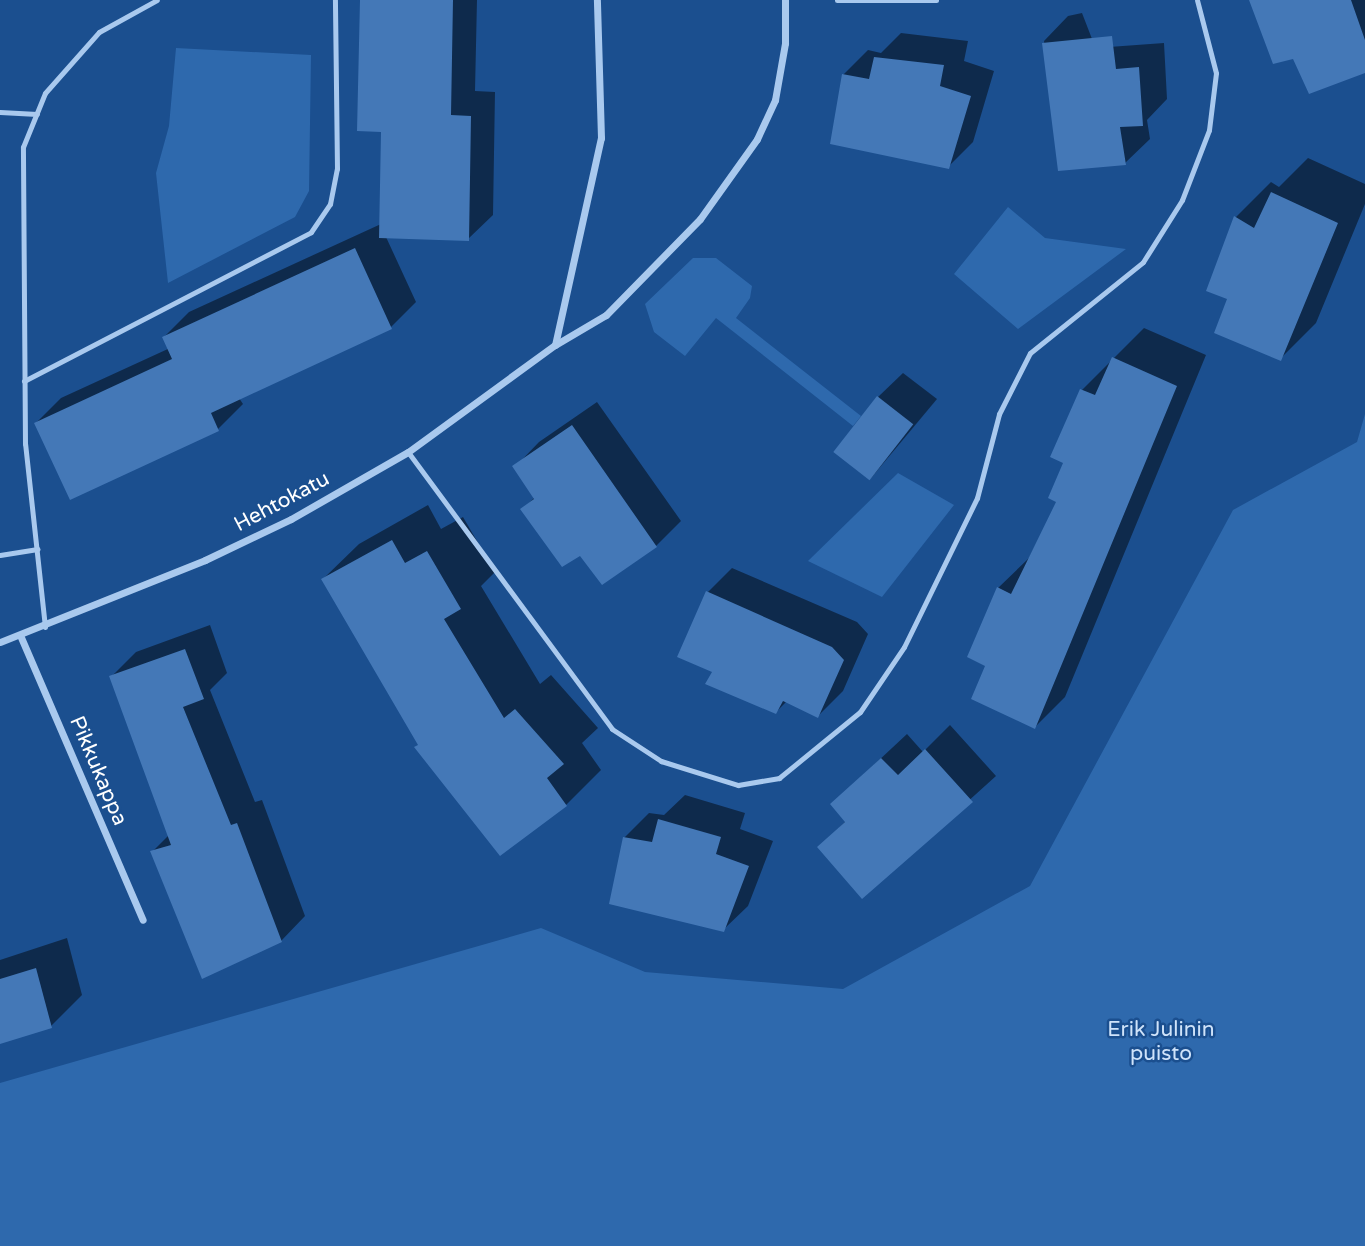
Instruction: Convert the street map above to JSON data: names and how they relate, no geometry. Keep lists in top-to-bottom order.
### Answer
{
  "streets": {
    "street": ["Hehtokatu", "Pikkukappa"]
  },
  "crossings": [
    ["Hehtokatu", "Pikkukappa"]
  ],
  "parks": ["Erik Julinin puisto"]
}
